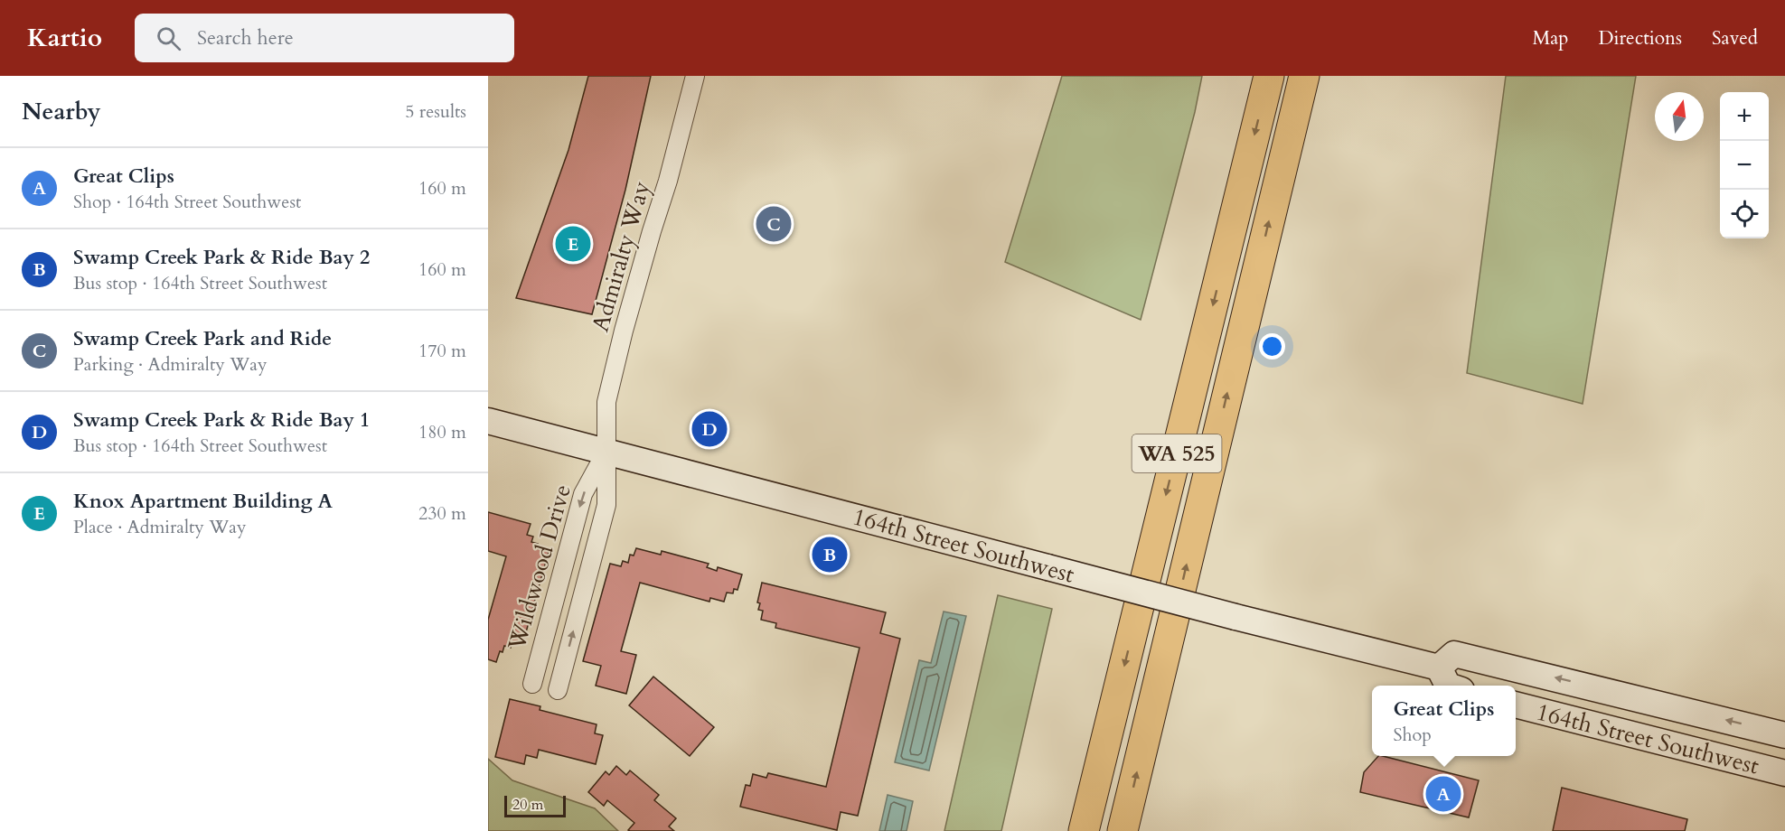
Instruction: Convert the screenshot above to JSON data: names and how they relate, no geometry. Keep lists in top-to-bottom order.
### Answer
{
  "streets": {
    "highway": ["WA 525"],
    "main road": ["164th Street Southwest"],
    "street": ["Admiralty Way", "Wildwood Drive"]
  },
  "crossings": [
    ["Admiralty Way", "164th Street Southwest"],
    ["Admiralty Way", "Wildwood Drive"],
    ["164th Street Southwest", "Wildwood Drive"]
  ],
  "scale_bar": "20 m",
  "north": "top",
  "page": {
    "header": "Kartio",
    "search": "Search here",
    "nav": ["Map", "Directions", "Saved"],
    "heading": ["Nearby", "5 results"],
    "map_buttons": ["+", "−"],
    "list": [
      {
        "mark": "A",
        "name": "Great Clips",
        "note": "Shop · 164th Street Southwest",
        "value": "160 m"
      },
      {
        "mark": "B",
        "name": "Swamp Creek Park & Ride Bay 2",
        "note": "Bus stop · 164th Street Southwest",
        "value": "160 m"
      },
      {
        "mark": "C",
        "name": "Swamp Creek Park and Ride",
        "note": "Parking · Admiralty Way",
        "value": "170 m"
      },
      {
        "mark": "D",
        "name": "Swamp Creek Park & Ride Bay 1",
        "note": "Bus stop · 164th Street Southwest",
        "value": "180 m"
      },
      {
        "mark": "E",
        "name": "Knox Apartment Building A",
        "note": "Place · Admiralty Way",
        "value": "230 m"
      }
    ],
    "pins": [
      "C",
      "E",
      "D",
      "B",
      "A"
    ],
    "popup": ["Great Clips", "Shop"],
    "scale": "20 m"
  }
}
